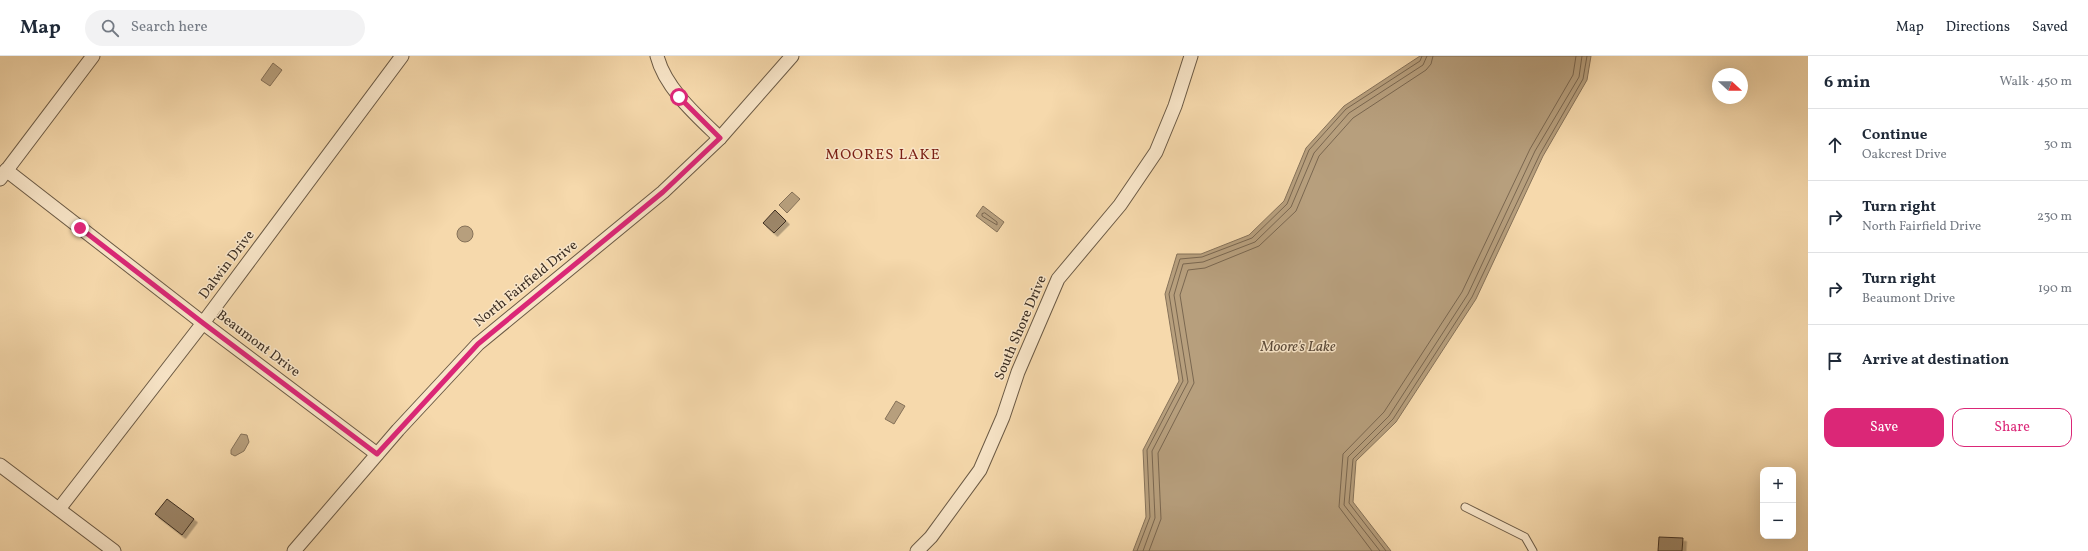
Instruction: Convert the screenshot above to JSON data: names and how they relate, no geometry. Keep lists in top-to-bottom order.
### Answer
{
  "streets": {
    "street": [
      "Dalwin Drive",
      "North Fairfield Drive",
      "South Shore Drive",
      "Beaumont Drive"
    ]
  },
  "crossings": [
    ["Dalwin Drive", "Beaumont Drive"],
    ["North Fairfield Drive", "Beaumont Drive"]
  ],
  "districts": ["MOORES LAKE"],
  "water": ["Moore's Lake"],
  "north": "right",
  "page": {
    "header": "Map",
    "search": "Search here",
    "nav": ["Map", "Directions", "Saved"],
    "heading": ["6 min", "Walk · 450 m"],
    "list": [
      ["Continue", "Oakcrest Drive", "30 m"],
      ["Turn right", "North Fairfield Drive", "230 m"],
      ["Turn right", "Beaumont Drive", "190 m"],
      "Arrive at destination"
    ],
    "buttons": ["Save", "Share"],
    "map_buttons": ["+", "−"]
  }
}
